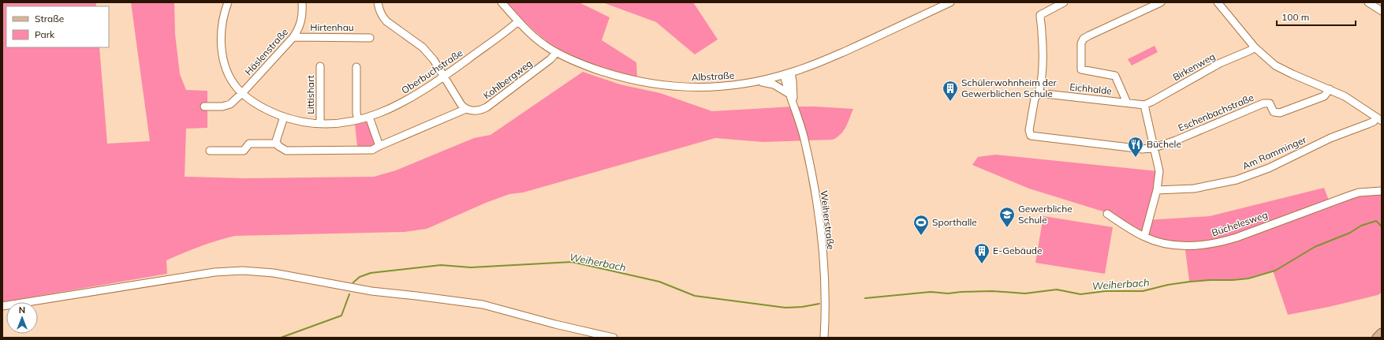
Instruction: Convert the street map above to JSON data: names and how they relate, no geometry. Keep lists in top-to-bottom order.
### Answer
{
  "streets": {
    "street": [
      "Hirtenhau",
      "Häslenstraße",
      "Birkenweg",
      "Oberbuchstraße",
      "Albstraße",
      "Kohlbergweg",
      "Eichhalde",
      "Littishart",
      "Eschenbachstraße",
      "Am Ramminger",
      "Weiherstraße",
      "Büchelesweg"
    ]
  },
  "crossings": [
    ["Hirtenhau", "Häslenstraße"],
    ["Häslenstraße", "Oberbuchstraße"],
    ["Birkenweg", "Eichhalde"],
    ["Oberbuchstraße", "Albstraße"],
    ["Oberbuchstraße", "Littishart"],
    ["Albstraße", "Kohlbergweg"],
    ["Albstraße", "Weiherstraße"],
    ["Eichhalde", "Eschenbachstraße"]
  ],
  "water": ["Weiherbach"],
  "places": {
    "building": ["Schülerwohnheim der Gewerblichen Schule", "E-Gebäude"],
    "restaurant": ["Büchele"],
    "school or university": ["Gewerbliche Schule"],
    "sports": ["Sporthalle"]
  },
  "legend": ["Straße", "Park"],
  "scale_bar": "100 m",
  "north": "top"
}
